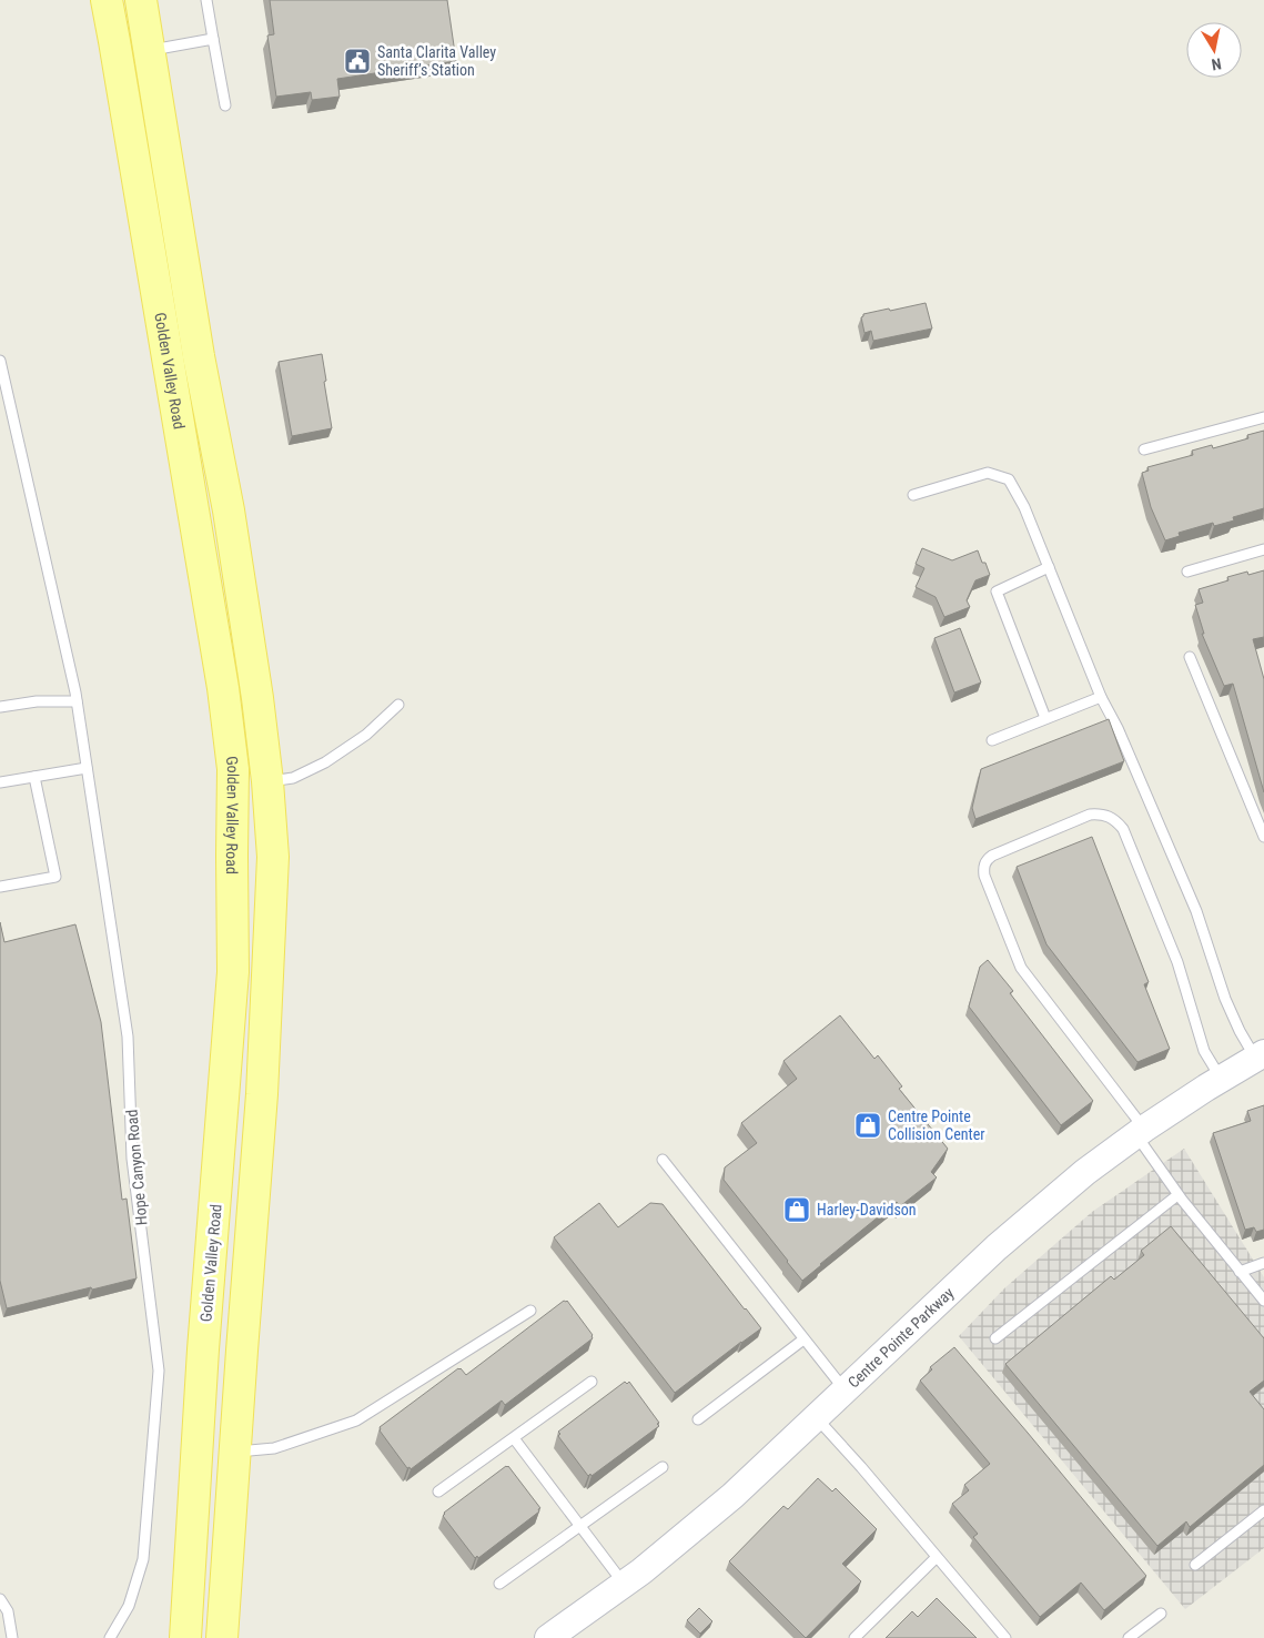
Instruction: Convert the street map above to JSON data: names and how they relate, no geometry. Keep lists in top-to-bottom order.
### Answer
{
  "streets": {
    "main road": ["Golden Valley Road"],
    "street": ["Centre Pointe Parkway"],
    "lane": ["Hope Canyon Road"]
  },
  "places": {
    "public building": ["Santa Clarita Valley Sheriff’s Station"],
    "shop": ["Centre Pointe Collision Center", "Harley-Davidson"]
  },
  "north": "bottom"
}
